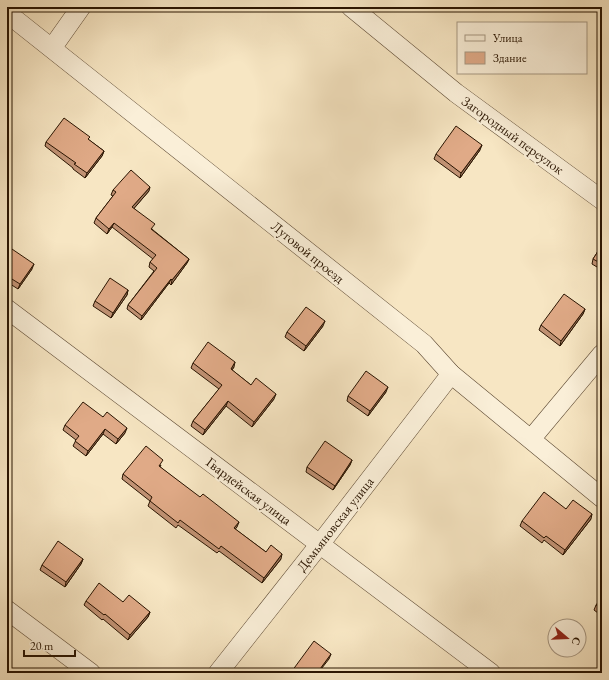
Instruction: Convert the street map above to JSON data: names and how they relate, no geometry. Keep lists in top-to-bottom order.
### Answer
{
  "streets": {
    "street": [
      "Загородный переулок",
      "Луговой проезд",
      "Гвардейская улица",
      "Демьяновская улица"
    ]
  },
  "crossings": [
    ["Луговой проезд", "Демьяновская улица"],
    ["Гвардейская улица", "Демьяновская улица"]
  ],
  "legend": ["Улица", "Здание"],
  "scale_bar": "20 m",
  "north": "right"
}
